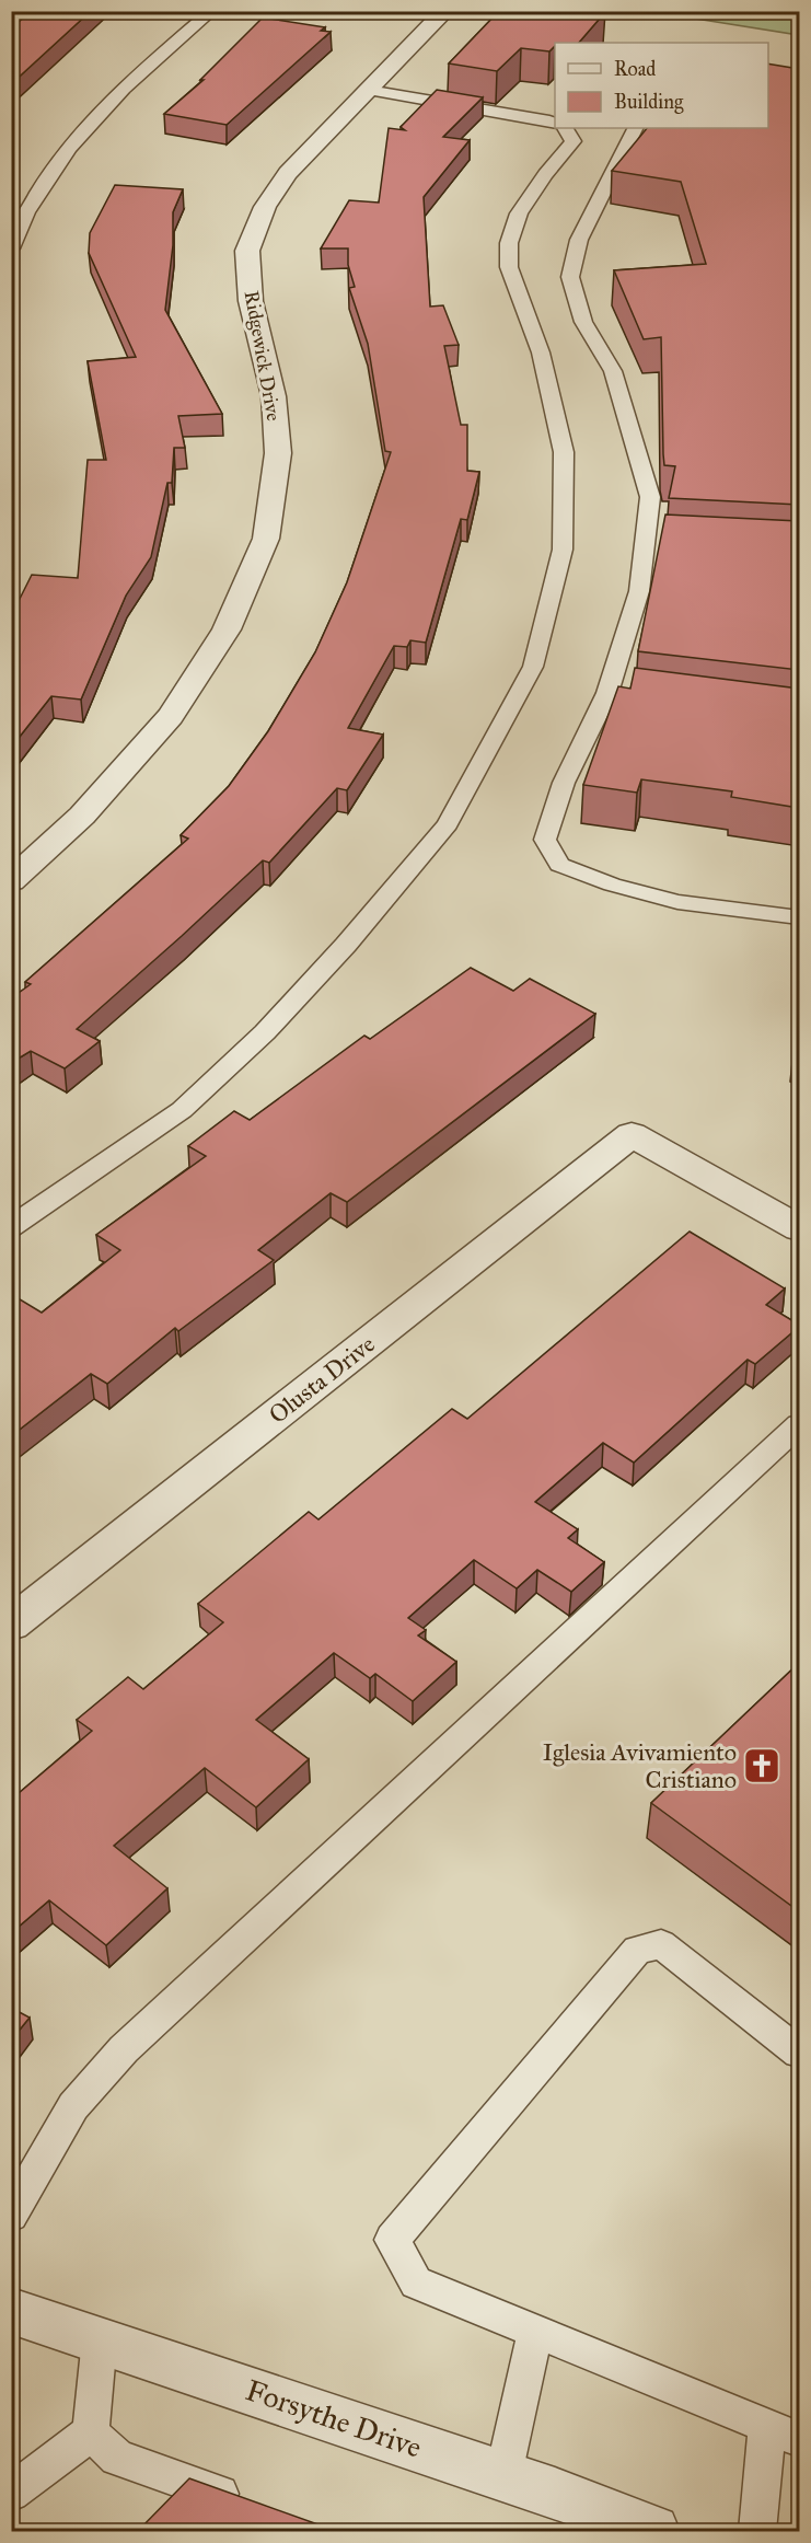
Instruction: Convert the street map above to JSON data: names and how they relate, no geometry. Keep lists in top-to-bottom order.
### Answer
{
  "streets": {
    "street": ["Ridgewick Drive", "Olusta Drive", "Forsythe Drive"]
  },
  "places": {
    "church": ["Iglesia Avivamiento Cristiano"]
  },
  "legend": ["Road", "Building"]
}
